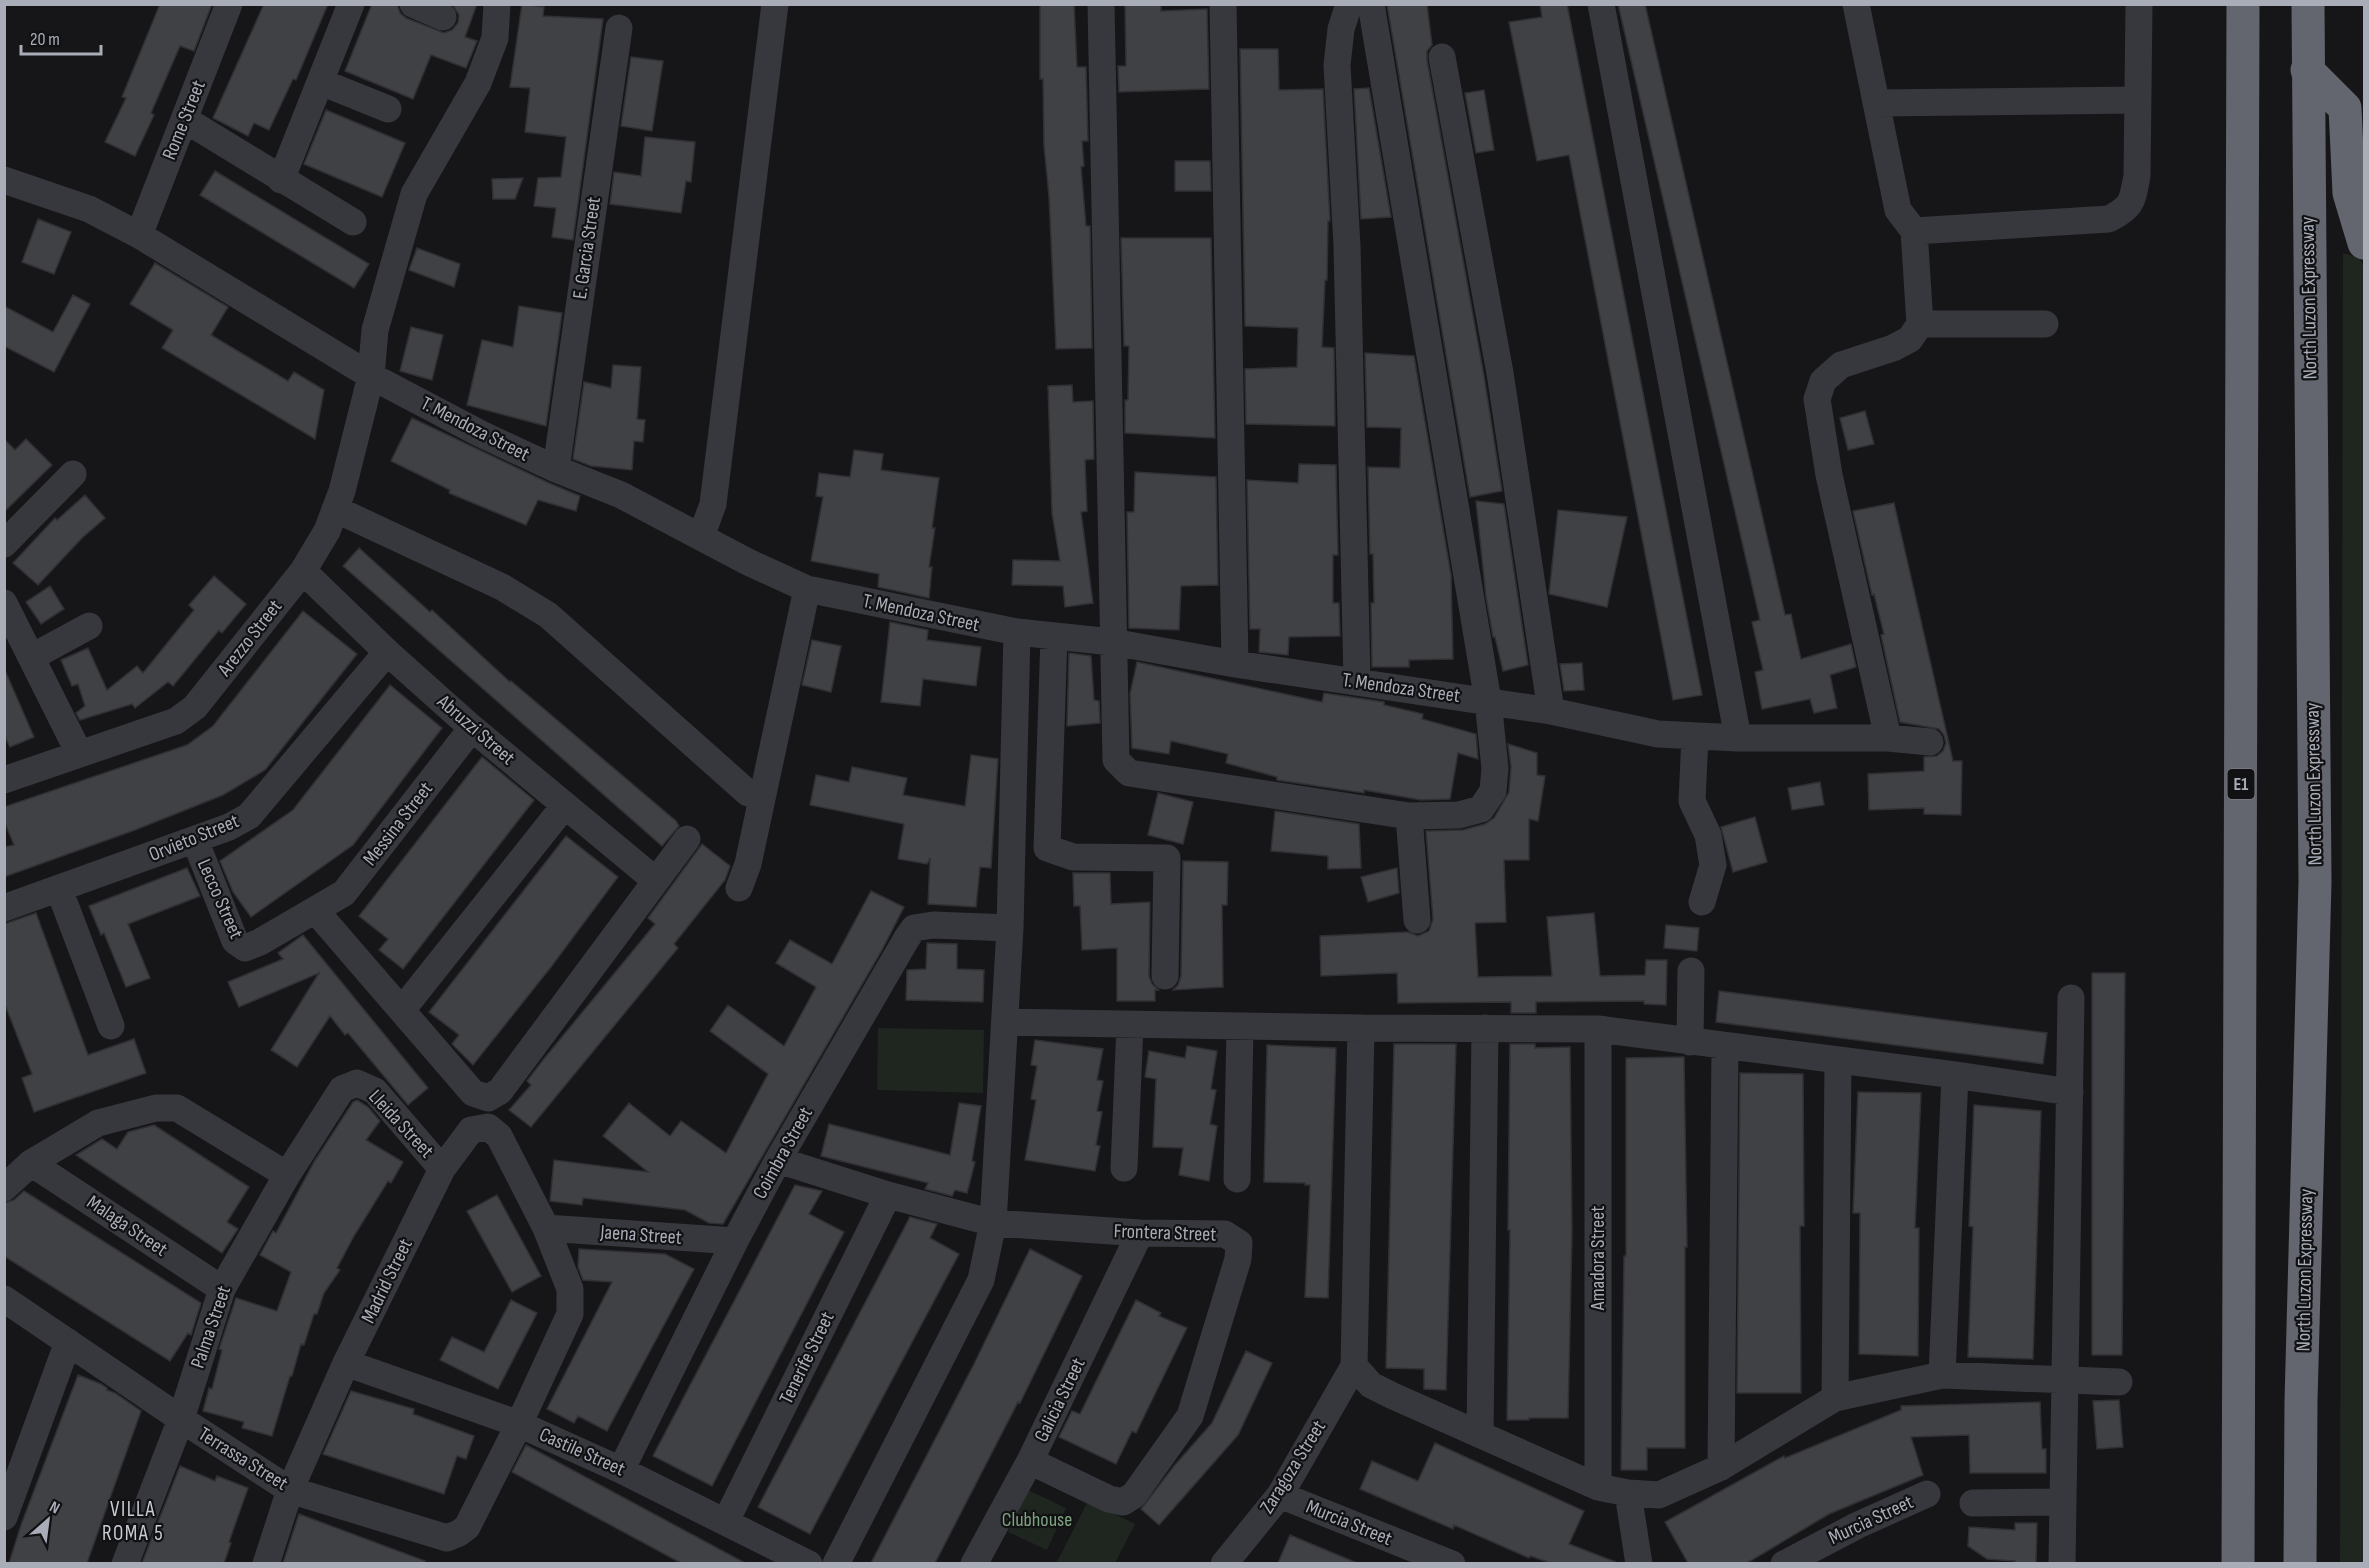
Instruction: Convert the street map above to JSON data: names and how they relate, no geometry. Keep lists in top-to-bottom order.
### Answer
{
  "streets": {
    "highway": ["North Luzon Expressway", "E1"],
    "street": [
      "Rome Street",
      "E. Garcia Street",
      "T. Mendoza Street",
      "Arezzo Street",
      "Abruzzi Street",
      "Messina Street",
      "Orvieto Street",
      "Lecco Street",
      "Lleida Street",
      "Coimbra Street",
      "Malaga Street",
      "Frontera Street",
      "Jaena Street",
      "Amadora Street",
      "Madrid Street",
      "Palma Street",
      "Tenerife Street",
      "Galicia Street",
      "Castile Street",
      "Terrassa Street",
      "Zaragoza Street",
      "Murcia Street"
    ]
  },
  "crossings": [
    ["Rome Street", "T. Mendoza Street"],
    ["E. Garcia Street", "T. Mendoza Street"],
    ["T. Mendoza Street", "Arezzo Street"],
    ["Arezzo Street", "Abruzzi Street"],
    ["Abruzzi Street", "Messina Street"],
    ["Abruzzi Street", "Orvieto Street"],
    ["Messina Street", "Lecco Street"],
    ["Orvieto Street", "Lecco Street"],
    ["Lleida Street", "Madrid Street"],
    ["Lleida Street", "Palma Street"],
    ["Coimbra Street", "Frontera Street"],
    ["Coimbra Street", "Jaena Street"],
    ["Coimbra Street", "Castile Street"],
    ["Malaga Street", "Palma Street"],
    ["Frontera Street", "Tenerife Street"],
    ["Frontera Street", "Galicia Street"],
    ["Jaena Street", "Madrid Street"],
    ["Jaena Street", "Terrassa Street"],
    ["Madrid Street", "Castile Street"],
    ["Madrid Street", "Terrassa Street"],
    ["Palma Street", "Terrassa Street"],
    ["Tenerife Street", "Castile Street"],
    ["Castile Street", "Terrassa Street"],
    ["Zaragoza Street", "Murcia Street"]
  ],
  "districts": ["VILLA ROMA 5"],
  "parks": ["Clubhouse"],
  "scale_bar": "20 m",
  "north": "top right"
}
